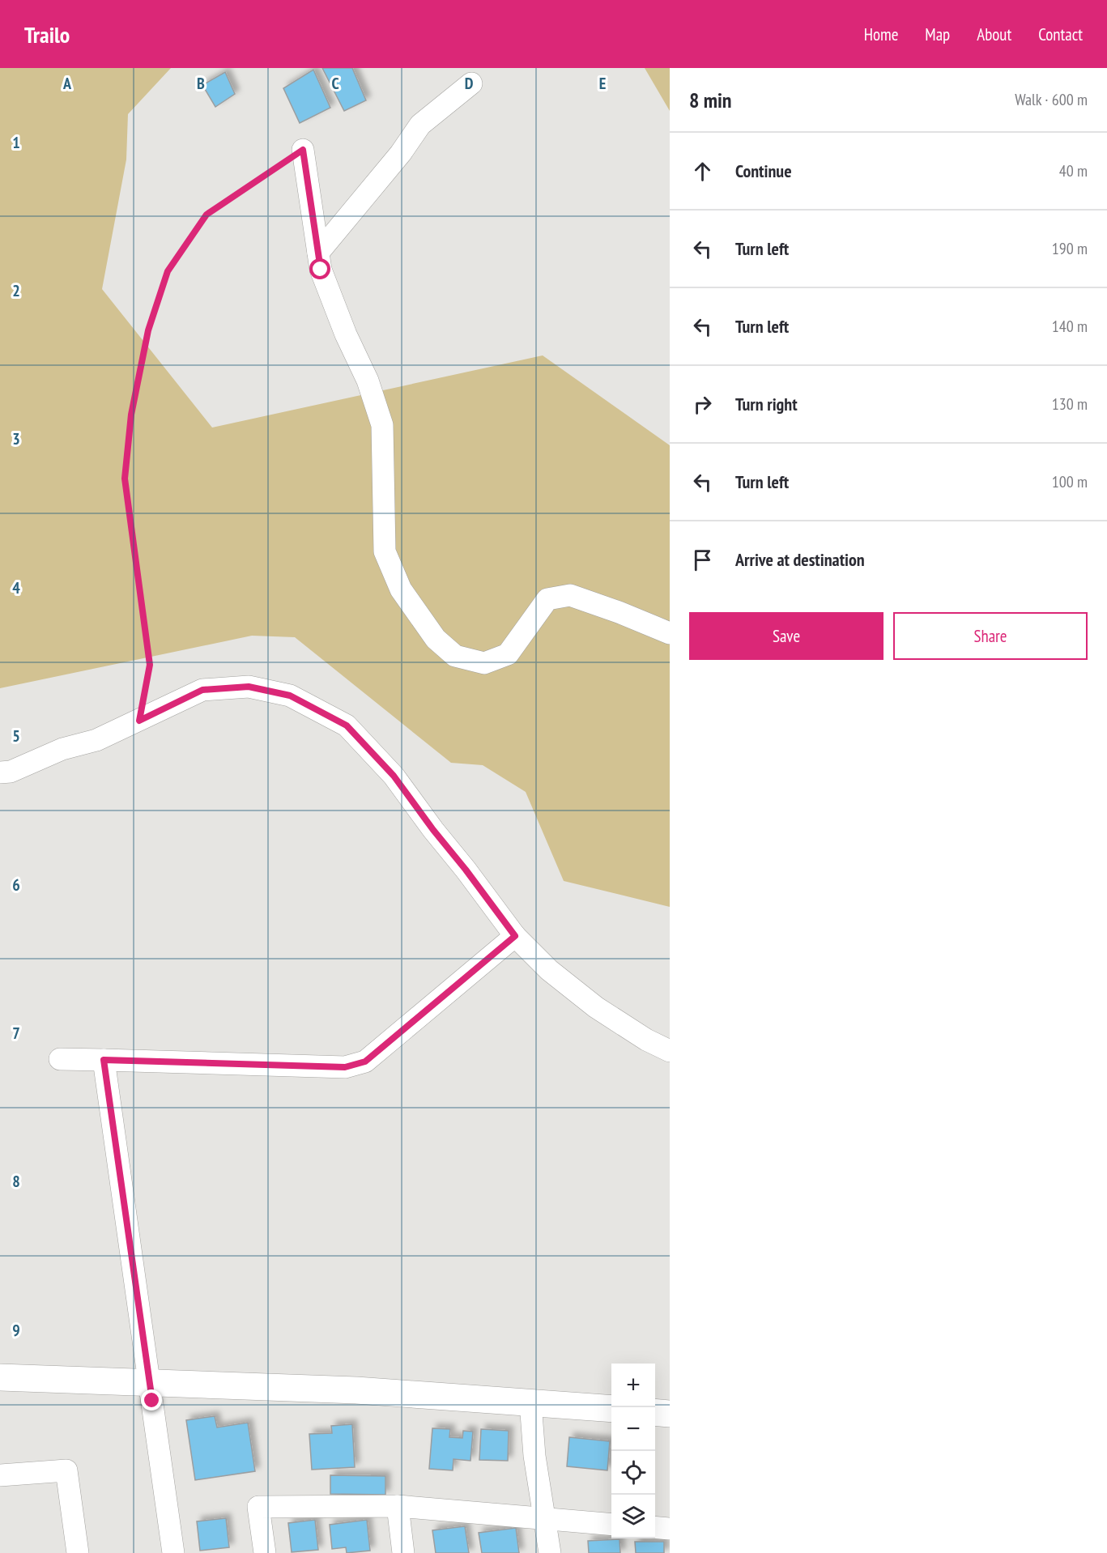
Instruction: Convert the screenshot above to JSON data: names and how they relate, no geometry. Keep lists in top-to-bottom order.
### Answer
{
  "page": {
    "header": "Trailo",
    "nav": [
      "Home",
      "Map",
      "About",
      "Contact"
    ],
    "heading": ["8 min", "Walk · 600 m"],
    "list": [
      ["Continue", "40 m"],
      ["Turn left", "190 m"],
      ["Turn left", "140 m"],
      ["Turn right", "130 m"],
      ["Turn left", "100 m"],
      "Arrive at destination"
    ],
    "buttons": ["Save", "Share"],
    "map_buttons": ["+", "−"]
  },
  "grid": {
    "columns": [
      "A",
      "B",
      "C",
      "D",
      "E"
    ],
    "rows": [
      "1",
      "2",
      "3",
      "4",
      "5",
      "6",
      "7",
      "8",
      "9"
    ]
  }
}
